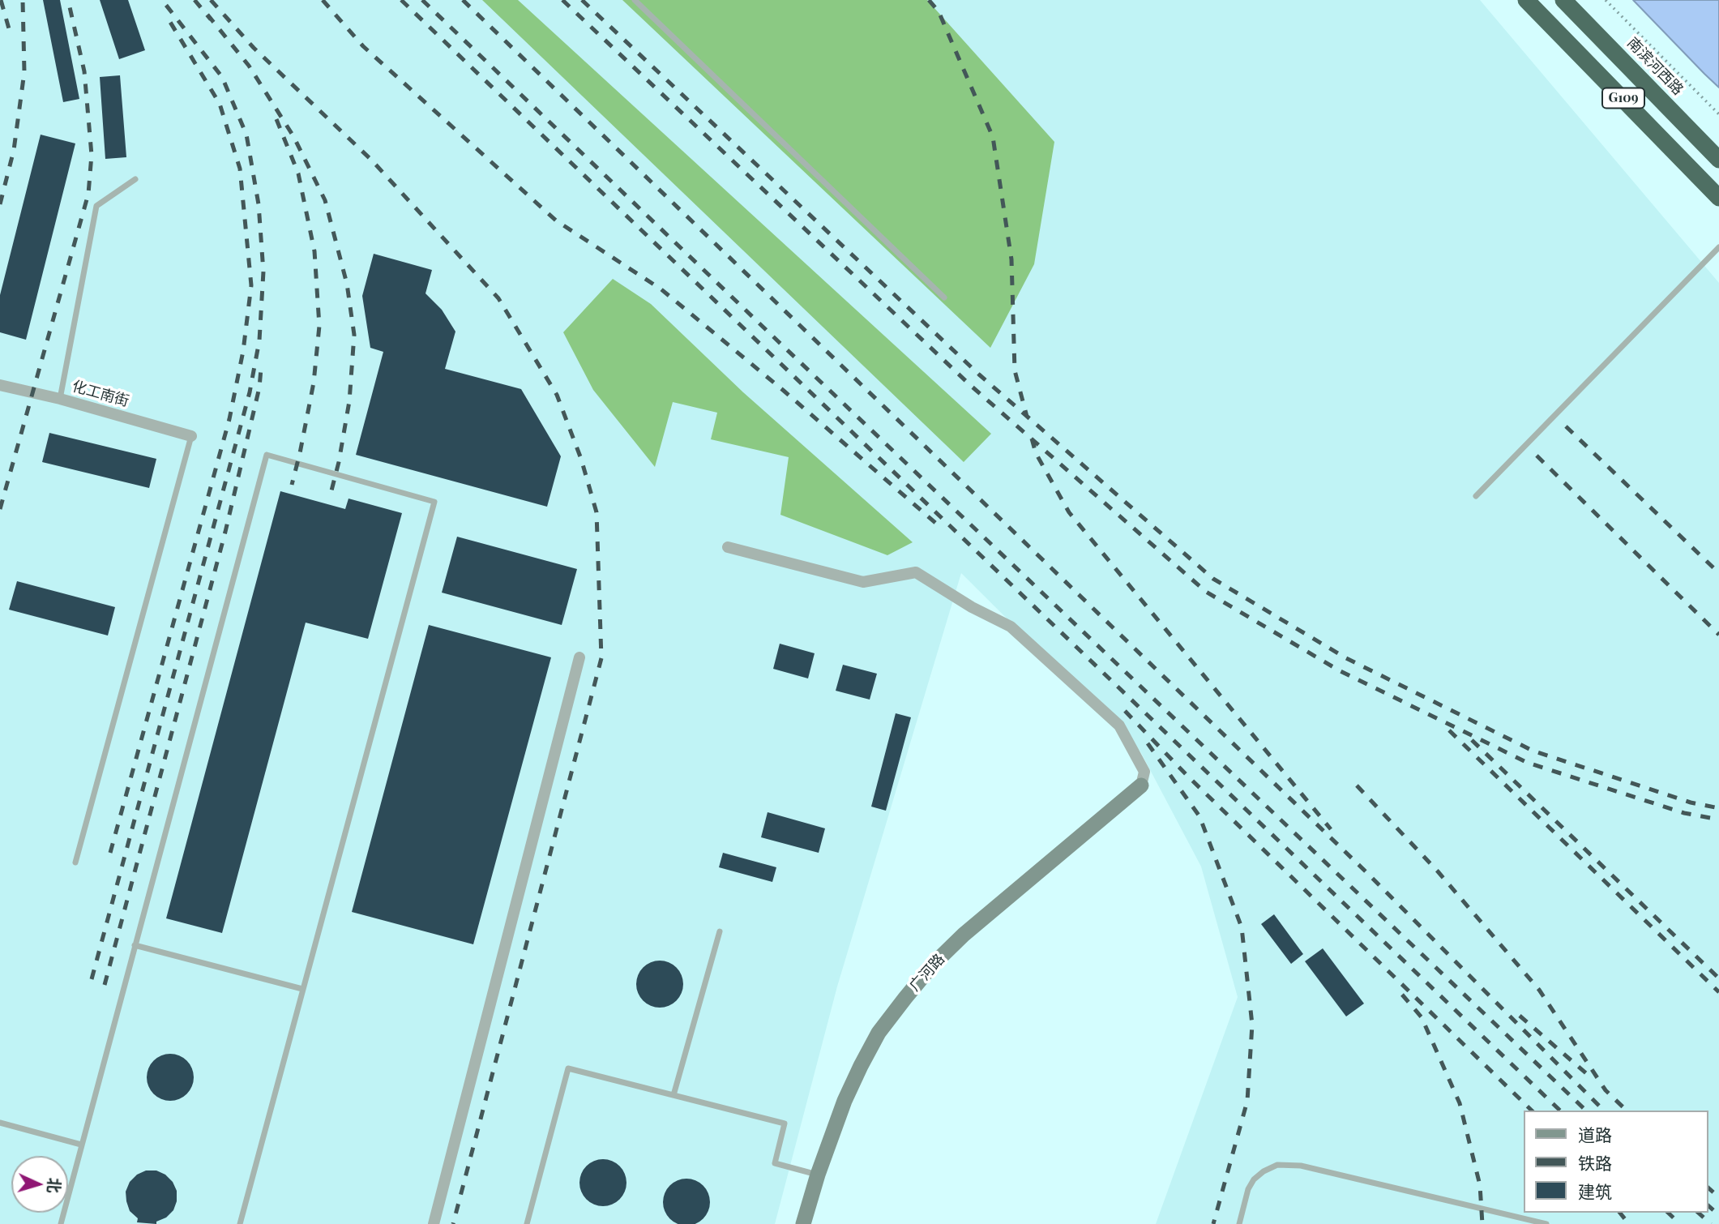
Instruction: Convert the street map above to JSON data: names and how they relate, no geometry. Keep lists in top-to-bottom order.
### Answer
{
  "streets": {
    "highway": ["南滨河西路", "G109"],
    "street": ["化工南街", "广河路"]
  },
  "legend": ["道路", "铁路", "建筑"],
  "north": "right"
}
